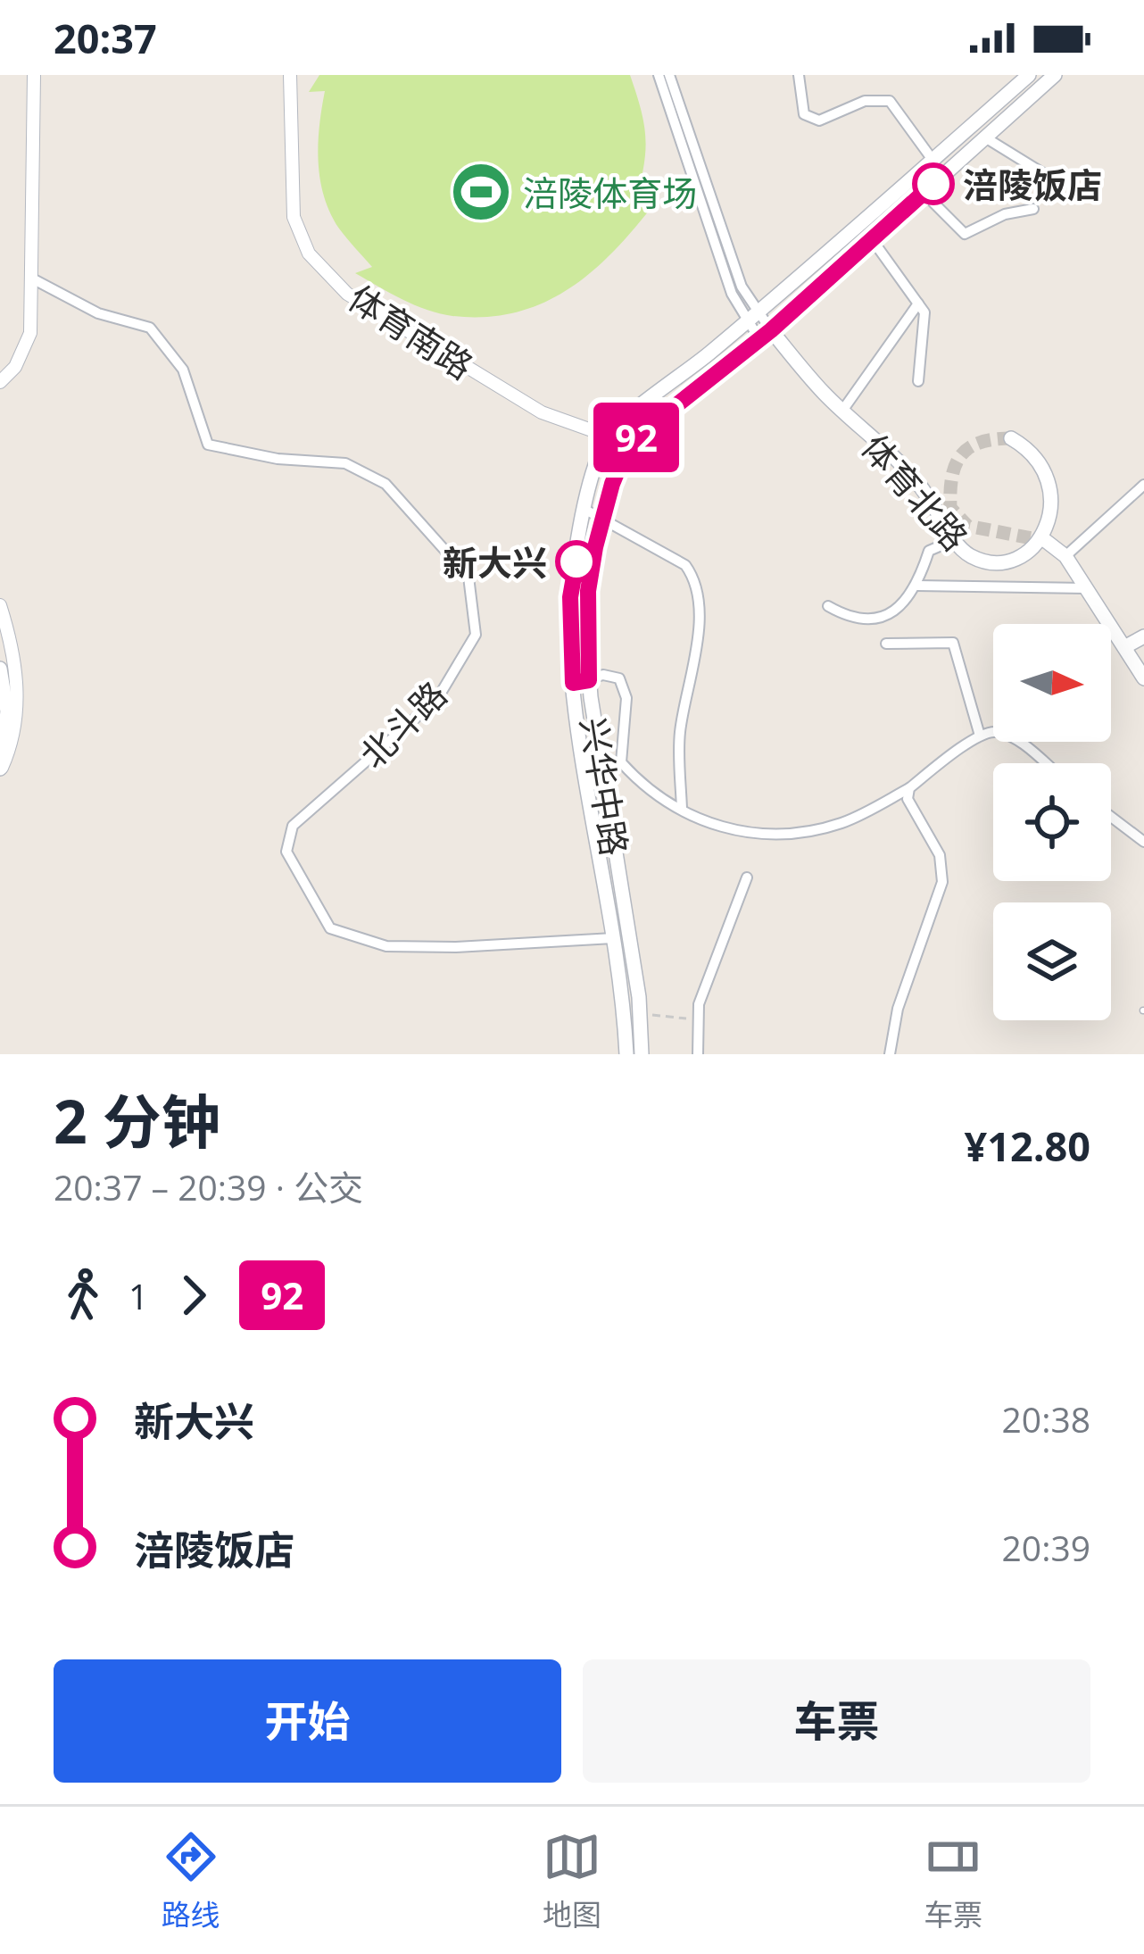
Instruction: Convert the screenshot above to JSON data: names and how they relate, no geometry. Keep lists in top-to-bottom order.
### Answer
{
  "streets": {
    "main road": ["体育北路", "兴华中路"],
    "street": ["体育南路", "北斗路"]
  },
  "crossings": [
    ["体育南路", "兴华中路"]
  ],
  "places": {
    "other": ["涪陵饭店", "新大兴"],
    "sports": ["涪陵体育场"]
  },
  "lines": ["bus line 92"],
  "north": "right",
  "page": {
    "status": "20:37",
    "on_map": "92",
    "heading": ["2 分钟", "20:37 – 20:39 · 公交", "¥12.80"],
    "legs": ["1", "92"],
    "list": [
      {
        "name": "新大兴",
        "value": "20:38"
      },
      {
        "name": "涪陵饭店",
        "value": "20:39"
      }
    ],
    "buttons": ["开始", "车票"],
    "tabs": ["路线", "地图", "车票"]
  }
}
